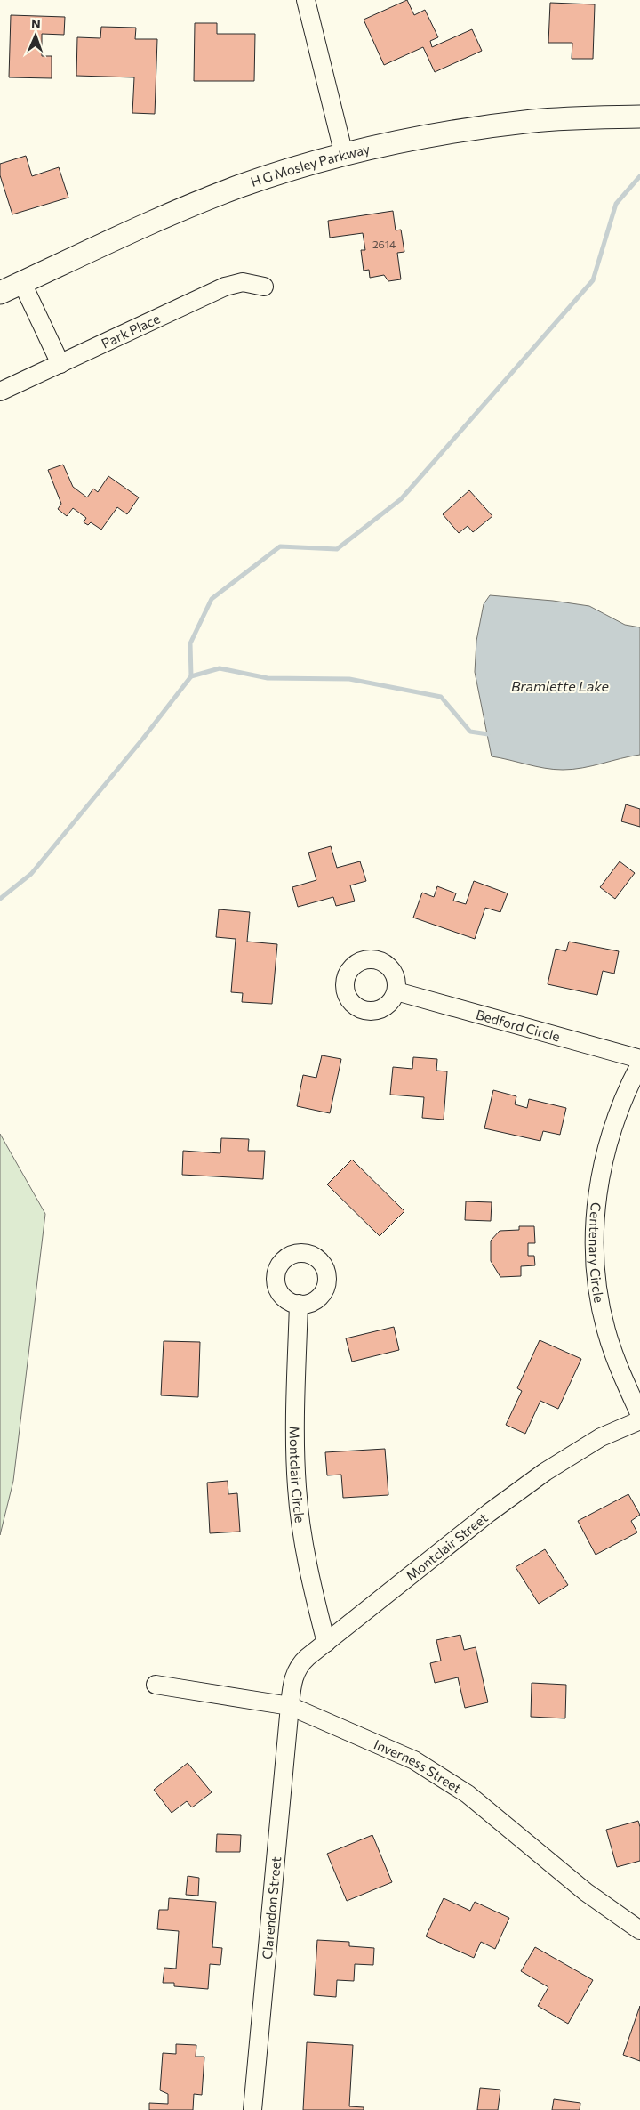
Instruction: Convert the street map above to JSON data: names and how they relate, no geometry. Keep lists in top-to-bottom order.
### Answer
{
  "streets": {
    "main road": ["H G Mosley Parkway"],
    "street": [
      "Park Place",
      "Bedford Circle",
      "Centenary Circle",
      "Montclair Circle",
      "Montclair Street",
      "Inverness Street",
      "Clarendon Street"
    ]
  },
  "crossings": [
    ["Montclair Circle", "Montclair Street"],
    ["Montclair Street", "Inverness Street"],
    ["Montclair Street", "Clarendon Street"],
    ["Inverness Street", "Clarendon Street"]
  ],
  "water": ["Bramlette Lake"],
  "house_numbers": ["2614"],
  "north": "top"
}
